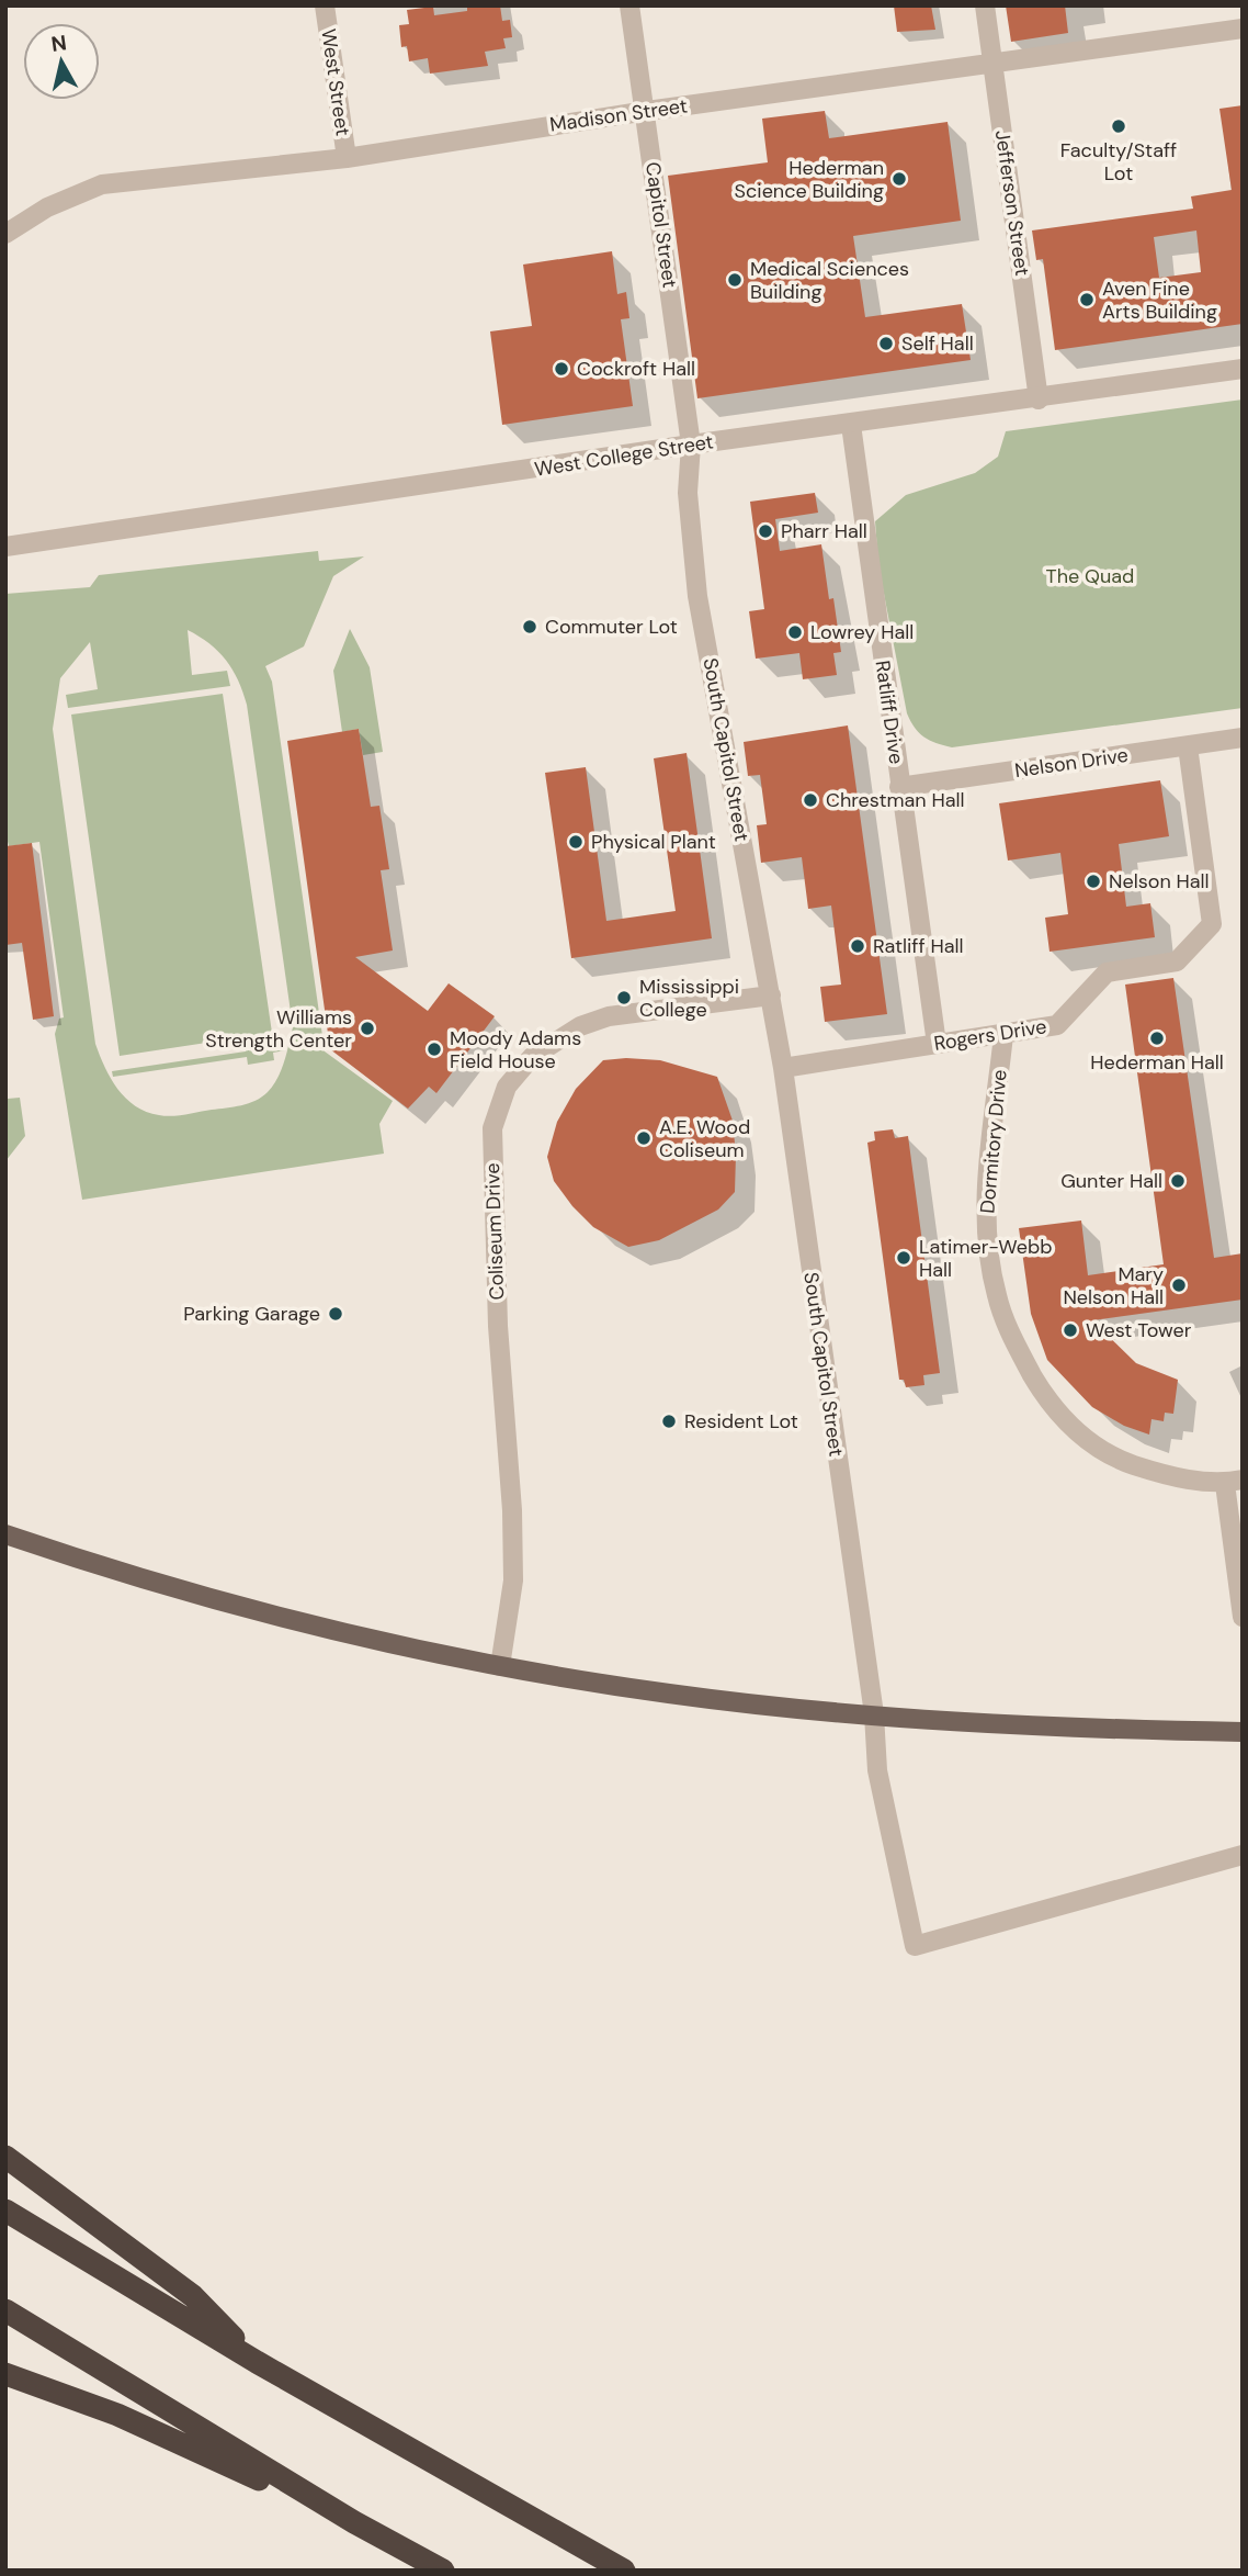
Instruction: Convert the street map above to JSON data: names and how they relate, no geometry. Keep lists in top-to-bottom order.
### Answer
{
  "streets": {
    "street": [
      "West Street",
      "Madison Street",
      "Jefferson Street",
      "Capitol Street",
      "West College Street",
      "Ratliff Drive",
      "South Capitol Street",
      "Nelson Drive",
      "Rogers Drive",
      "Dormitory Drive",
      "Coliseum Drive"
    ]
  },
  "crossings": [
    ["West Street", "Madison Street"],
    ["Madison Street", "Jefferson Street"],
    ["Madison Street", "Capitol Street"],
    ["Jefferson Street", "West College Street"],
    ["Capitol Street", "West College Street"],
    ["Capitol Street", "South Capitol Street"],
    ["West College Street", "Ratliff Drive"],
    ["West College Street", "South Capitol Street"],
    ["Ratliff Drive", "Nelson Drive"],
    ["Ratliff Drive", "Rogers Drive"],
    ["South Capitol Street", "Rogers Drive"],
    ["South Capitol Street", "Coliseum Drive"],
    ["Nelson Drive", "Rogers Drive"],
    ["Rogers Drive", "Dormitory Drive"]
  ],
  "parks": ["The Quad"],
  "places": [
    "Faculty/Staff Lot",
    "Hederman Science Building",
    "Medical Sciences Building",
    "Aven Fine Arts Building",
    "Self Hall",
    "Cockroft Hall",
    "Pharr Hall",
    "Commuter Lot",
    "Lowrey Hall",
    "Chrestman Hall",
    "Physical Plant",
    "Nelson Hall",
    "Ratliff Hall",
    "Mississippi College",
    "Williams Strength Center",
    "Hederman Hall",
    "Moody Adams Field House",
    "A.E. Wood Coliseum",
    "Gunter Hall",
    "Latimer-Webb Hall",
    "Mary Nelson Hall",
    "Parking Garage",
    "West Tower",
    "Resident Lot"
  ],
  "north": "top"
}
